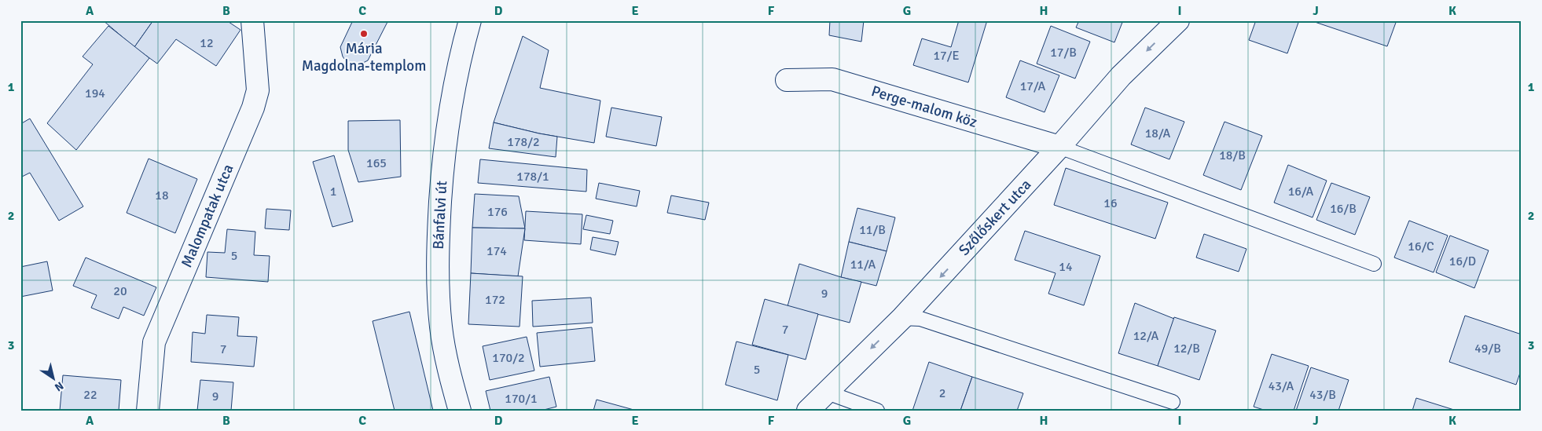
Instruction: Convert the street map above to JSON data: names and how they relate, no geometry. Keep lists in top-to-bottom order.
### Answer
{
  "streets": {
    "street": [
      "Perge-malom köz",
      "Bánfalvi út",
      "Malompatak utca",
      "Szőlőskert utca"
    ]
  },
  "crossings": [
    ["Perge-malom köz", "Szőlőskert utca"]
  ],
  "one_way": ["Szőlőskert utca"],
  "places": ["Mária Magdolna-templom"],
  "house_numbers": [
    "12",
    "17/B",
    "17/E",
    "17/A",
    "194",
    "18/A",
    "178/2",
    "18/B",
    "165",
    "178/1",
    "1",
    "16/A",
    "18",
    "16",
    "16/B",
    "176",
    "11/B",
    "16/C",
    "174",
    "5",
    "16/D",
    "11/A",
    "14",
    "20",
    "9",
    "172",
    "7",
    "12/A",
    "12/B",
    "49/B",
    "7",
    "170/2",
    "5",
    "43/A",
    "2",
    "22",
    "43/B",
    "9",
    "170/1"
  ],
  "north": "bottom right",
  "grid": {
    "columns": [
      "A",
      "B",
      "C",
      "D",
      "E",
      "F",
      "G",
      "H",
      "I",
      "J",
      "K"
    ],
    "rows": ["1", "2", "3"]
  }
}
